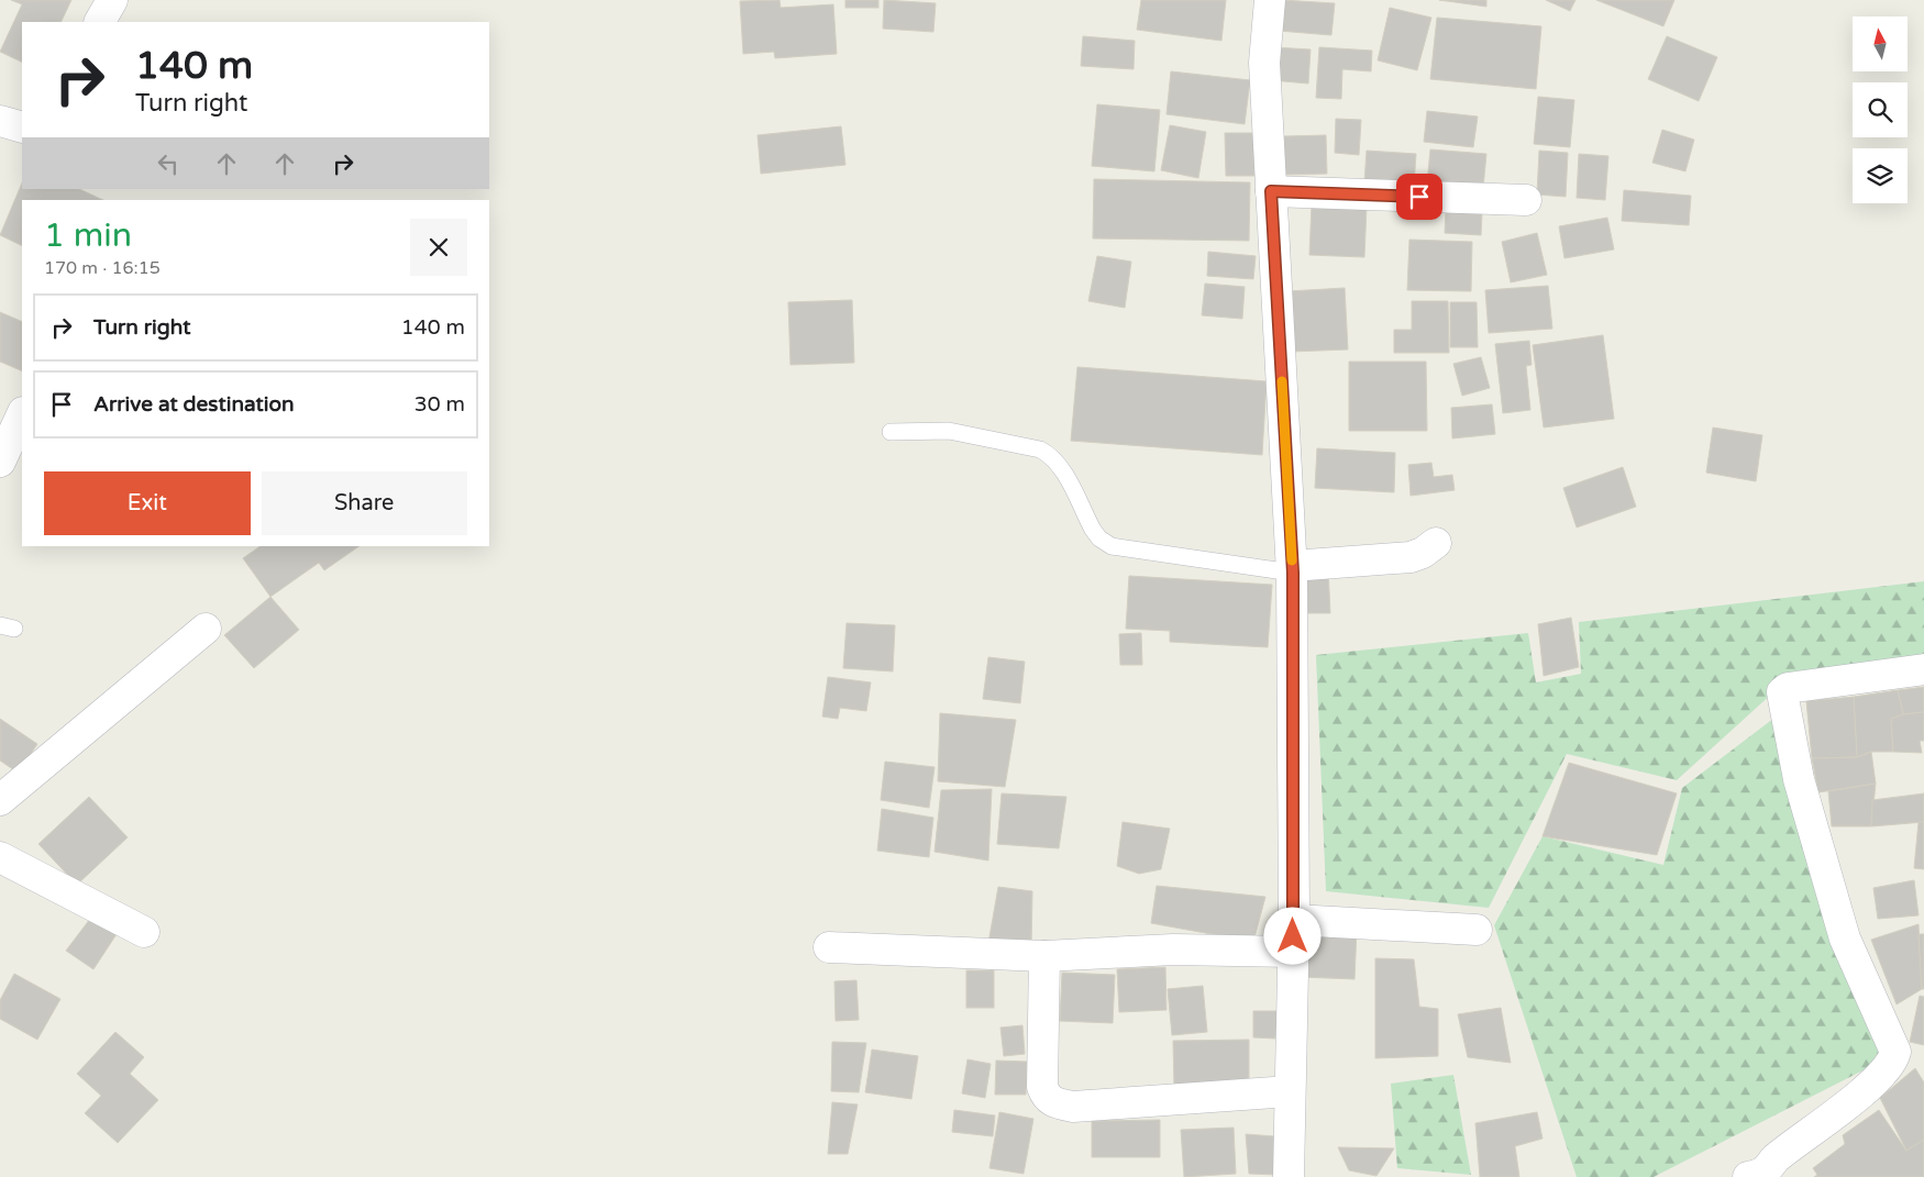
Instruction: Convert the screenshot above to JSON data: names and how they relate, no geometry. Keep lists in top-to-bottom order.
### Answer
{
  "north": "top",
  "page": {
    "turn": ["140 m", "Turn right"],
    "heading": ["1 min", "170 m · 16:15"],
    "list": [
      {
        "name": "Turn right",
        "value": "140 m"
      },
      {
        "name": "Arrive at destination",
        "value": "30 m"
      }
    ],
    "buttons": ["Exit", "Share"]
  }
}
